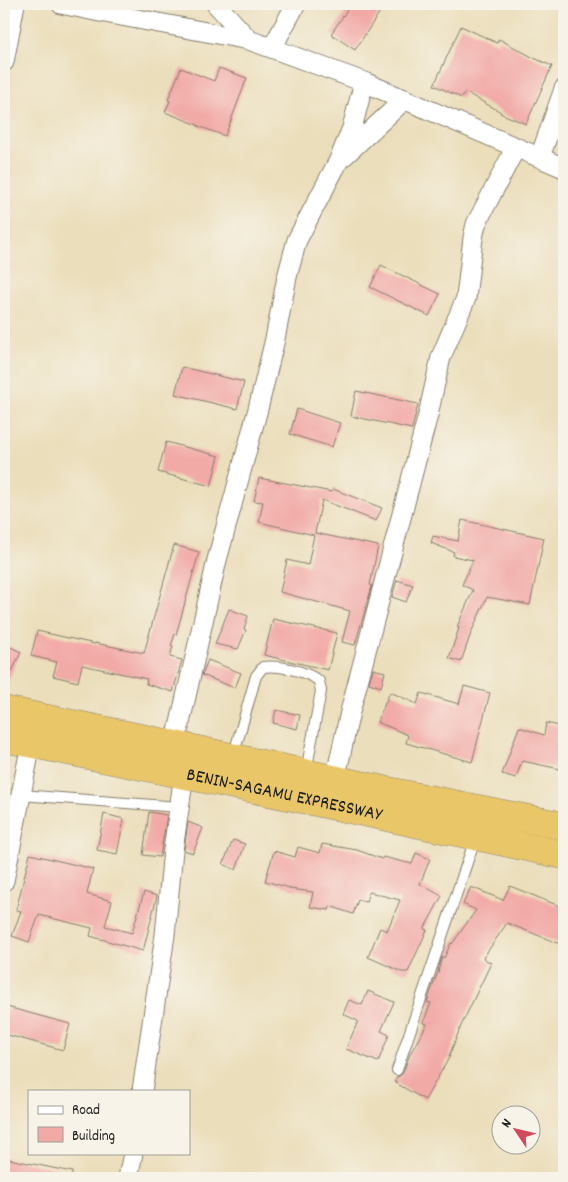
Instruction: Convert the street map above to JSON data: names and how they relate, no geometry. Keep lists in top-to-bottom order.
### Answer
{
  "streets": {
    "highway": ["BENIN-SAGAMU EXPRESSWAY"]
  },
  "legend": ["Road", "Building"],
  "north": "top left"
}
